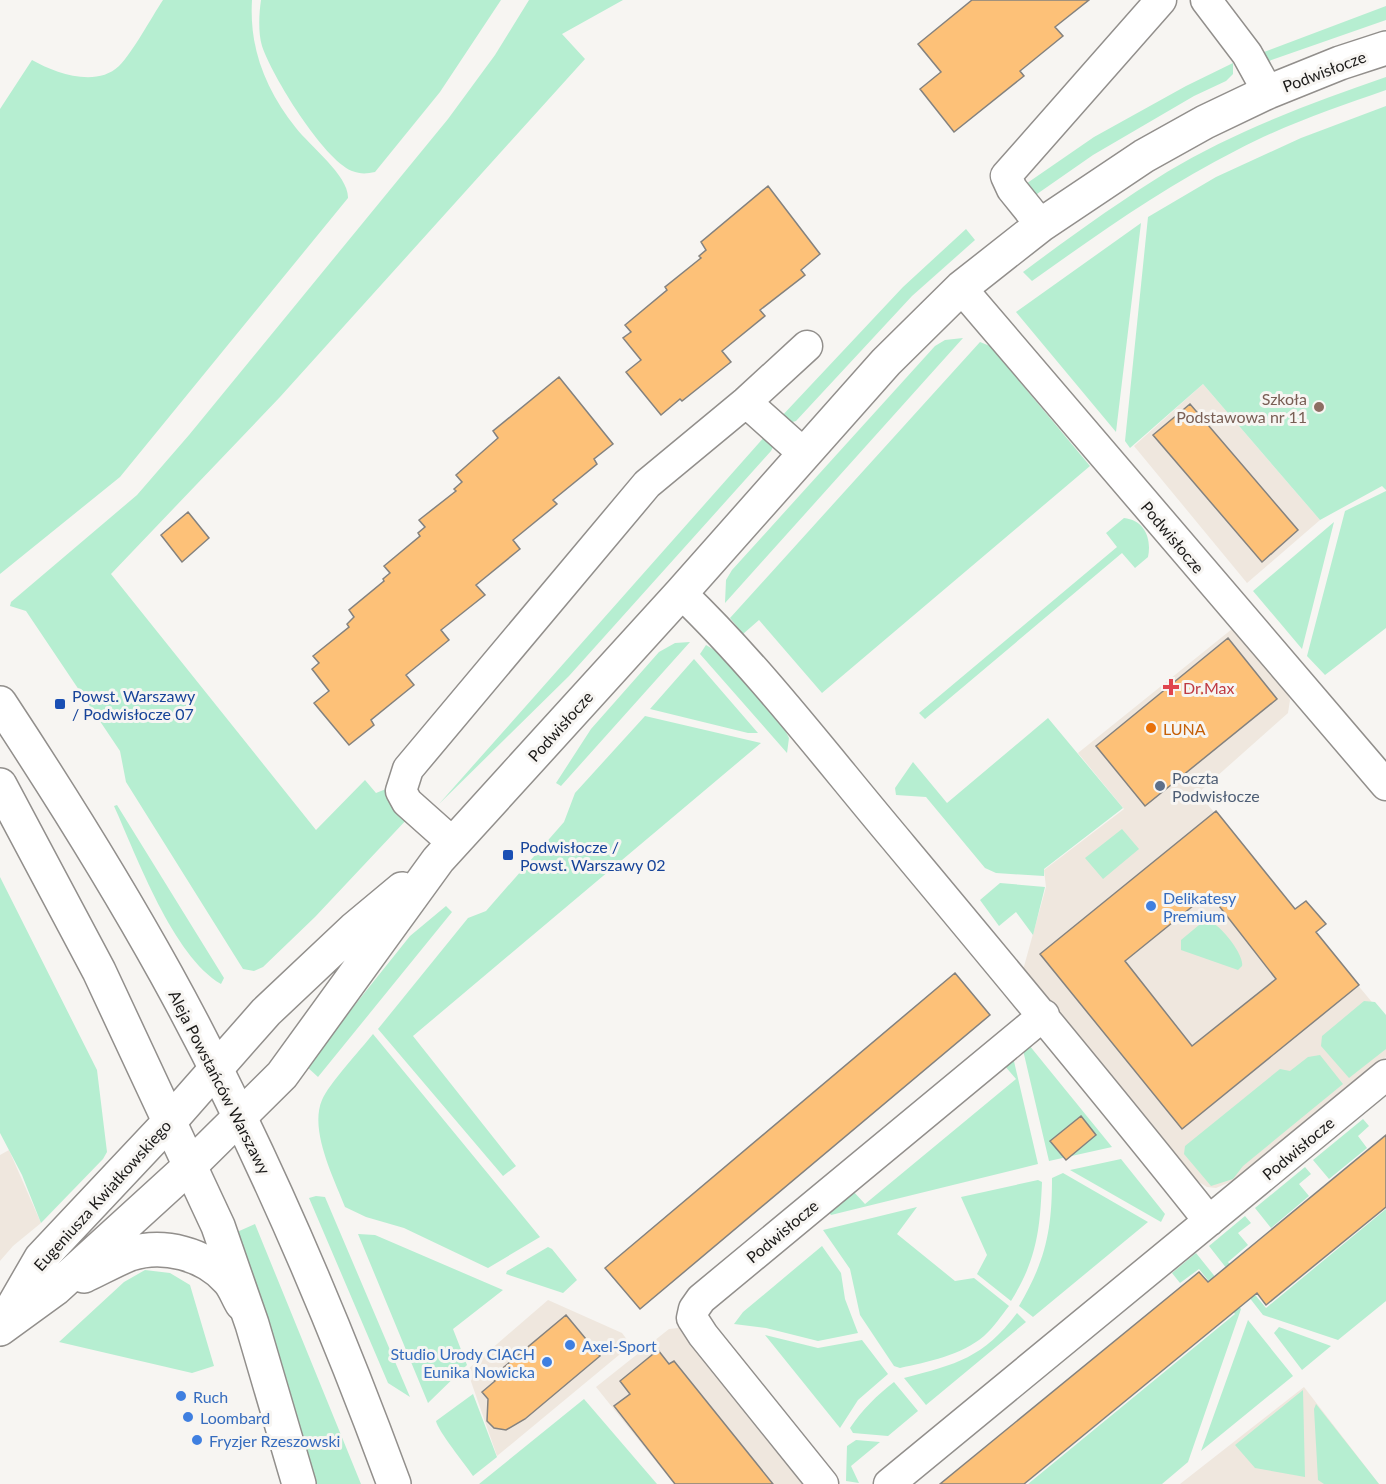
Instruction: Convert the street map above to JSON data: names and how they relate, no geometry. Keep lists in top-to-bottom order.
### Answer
{
  "streets": {
    "street": ["Podwisłocze", "Aleja Powstańców Warszawy", "Eugeniusza Kwiatkowskiego"]
  },
  "crossings": [
    ["Podwisłocze", "Aleja Powstańców Warszawy"],
    ["Podwisłocze", "Eugeniusza Kwiatkowskiego"],
    ["Aleja Powstańców Warszawy", "Eugeniusza Kwiatkowskiego"]
  ],
  "places": {
    "other": [
      "Szkoła Podstawowa nr 11",
      "LUNA",
      "Poczta Podwisłocze",
      "Delikatesy Premium",
      "Axel-Sport",
      "Studio Urody CIACH Eunika Nowicka",
      "Ruch",
      "Loombard",
      "Fryzjer Rzeszowski"
    ],
    "health": ["Dr.Max"],
    "transit": ["Powst. Warszawy / Podwisłocze 07", "Podwisłocze / Powst. Warszawy 02"]
  }
}
